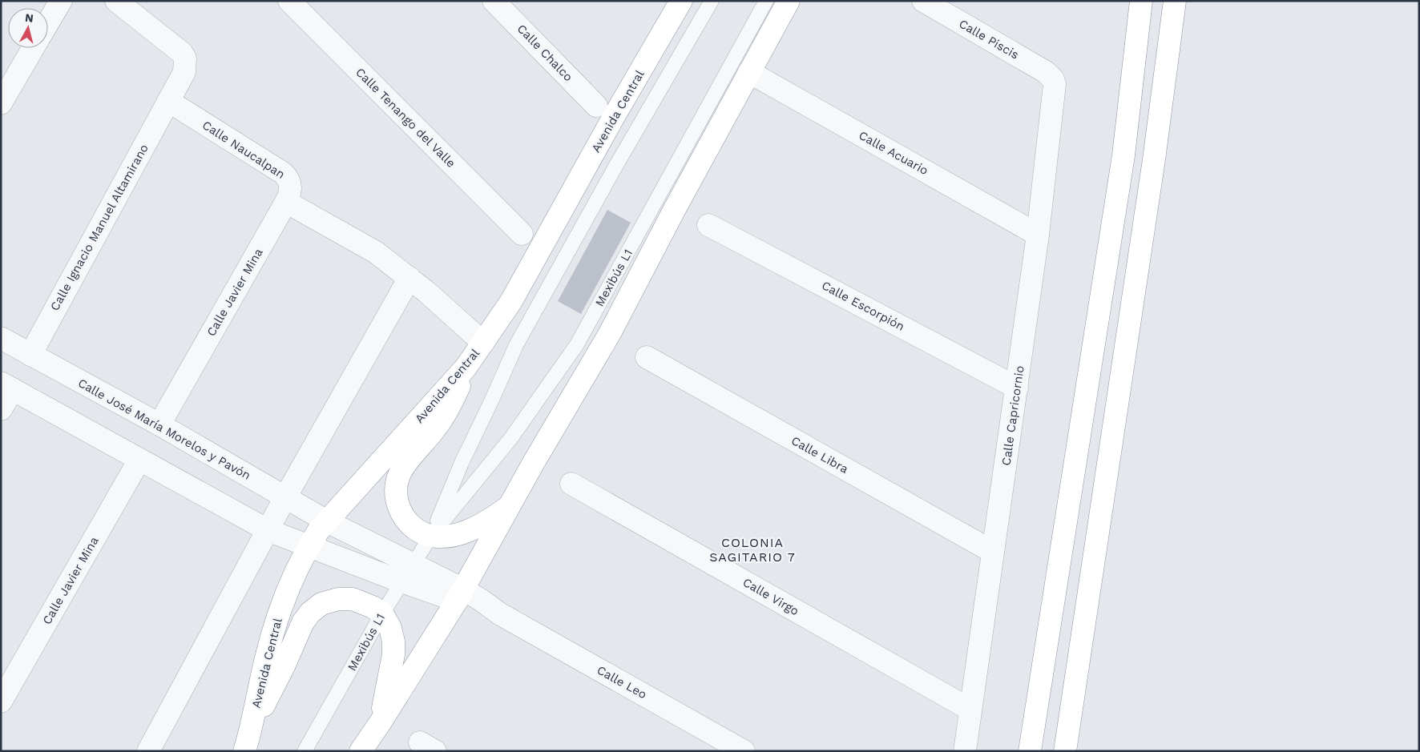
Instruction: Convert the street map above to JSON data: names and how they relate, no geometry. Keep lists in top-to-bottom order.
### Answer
{
  "streets": {
    "highway": ["Avenida Central"],
    "street": [
      "Calle Piscis",
      "Calle Chalco",
      "Calle Tenango del Valle",
      "Calle Naucalpan",
      "Calle Acuario",
      "Calle Ignacio Manuel Altamirano",
      "Calle Javier Mina",
      "Calle Escorpión",
      "Calle Capricornio",
      "Calle José María Morelos y Pavón",
      "Calle Libra",
      "Calle Virgo",
      "Calle Leo"
    ],
    "lane": ["Mexibús L1"]
  },
  "crossings": [
    ["Calle Piscis", "Calle Capricornio"],
    ["Avenida Central", "Calle José María Morelos y Pavón"],
    ["Calle Naucalpan", "Calle Ignacio Manuel Altamirano"],
    ["Calle Naucalpan", "Calle Javier Mina"],
    ["Calle Acuario", "Calle Capricornio"],
    ["Calle Ignacio Manuel Altamirano", "Calle José María Morelos y Pavón"],
    ["Mexibús L1", "Calle José María Morelos y Pavón"],
    ["Mexibús L1", "Calle Leo"],
    ["Calle Javier Mina", "Calle José María Morelos y Pavón"],
    ["Calle Escorpión", "Calle Capricornio"],
    ["Calle Capricornio", "Calle Libra"],
    ["Calle Capricornio", "Calle Virgo"],
    ["Calle José María Morelos y Pavón", "Calle Leo"]
  ],
  "districts": ["COLONIA SAGITARIO 7"],
  "north": "top"
}
